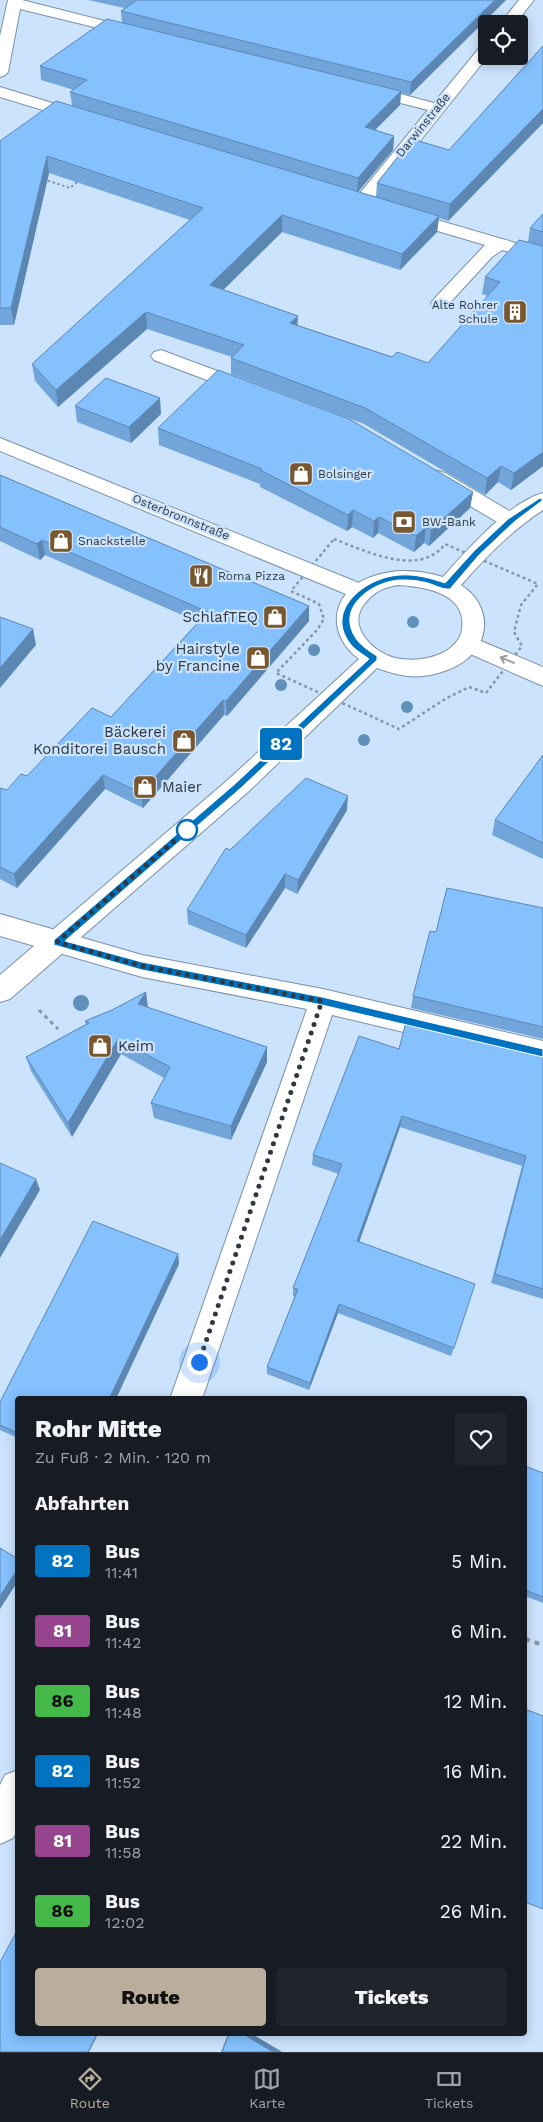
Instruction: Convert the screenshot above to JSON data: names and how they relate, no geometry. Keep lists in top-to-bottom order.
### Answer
{
  "streets": {
    "street": ["Darwinstraße", "Osterbronnstraße"]
  },
  "places": {
    "building": ["Alte Rohrer Schule"],
    "shop": [
      "Bolsinger",
      "Snackstelle",
      "SchlafTEQ",
      "Hairstyle by Francine",
      "Bäckerei Konditorei Bausch",
      "Maier",
      "Keim"
    ],
    "bank": ["BW-Bank"],
    "restaurant": ["Roma Pizza"]
  },
  "lines": ["bus line 82"],
  "page": {
    "on_map": "82",
    "heading": [
      ["Rohr Mitte", "Zu Fuß · 2 Min. · 120 m"],
      "Abfahrten"
    ],
    "list": [
      {
        "mark": "82",
        "name": "Bus",
        "note": "11:41",
        "value": "5 Min."
      },
      {
        "mark": "81",
        "name": "Bus",
        "note": "11:42",
        "value": "6 Min."
      },
      {
        "mark": "86",
        "name": "Bus",
        "note": "11:48",
        "value": "12 Min."
      },
      {
        "mark": "82",
        "name": "Bus",
        "note": "11:52",
        "value": "16 Min."
      },
      {
        "mark": "81",
        "name": "Bus",
        "note": "11:58",
        "value": "22 Min."
      },
      {
        "mark": "86",
        "name": "Bus",
        "note": "12:02",
        "value": "26 Min."
      }
    ],
    "buttons": ["Route", "Tickets"],
    "tabs": ["Route", "Karte", "Tickets"]
  }
}
